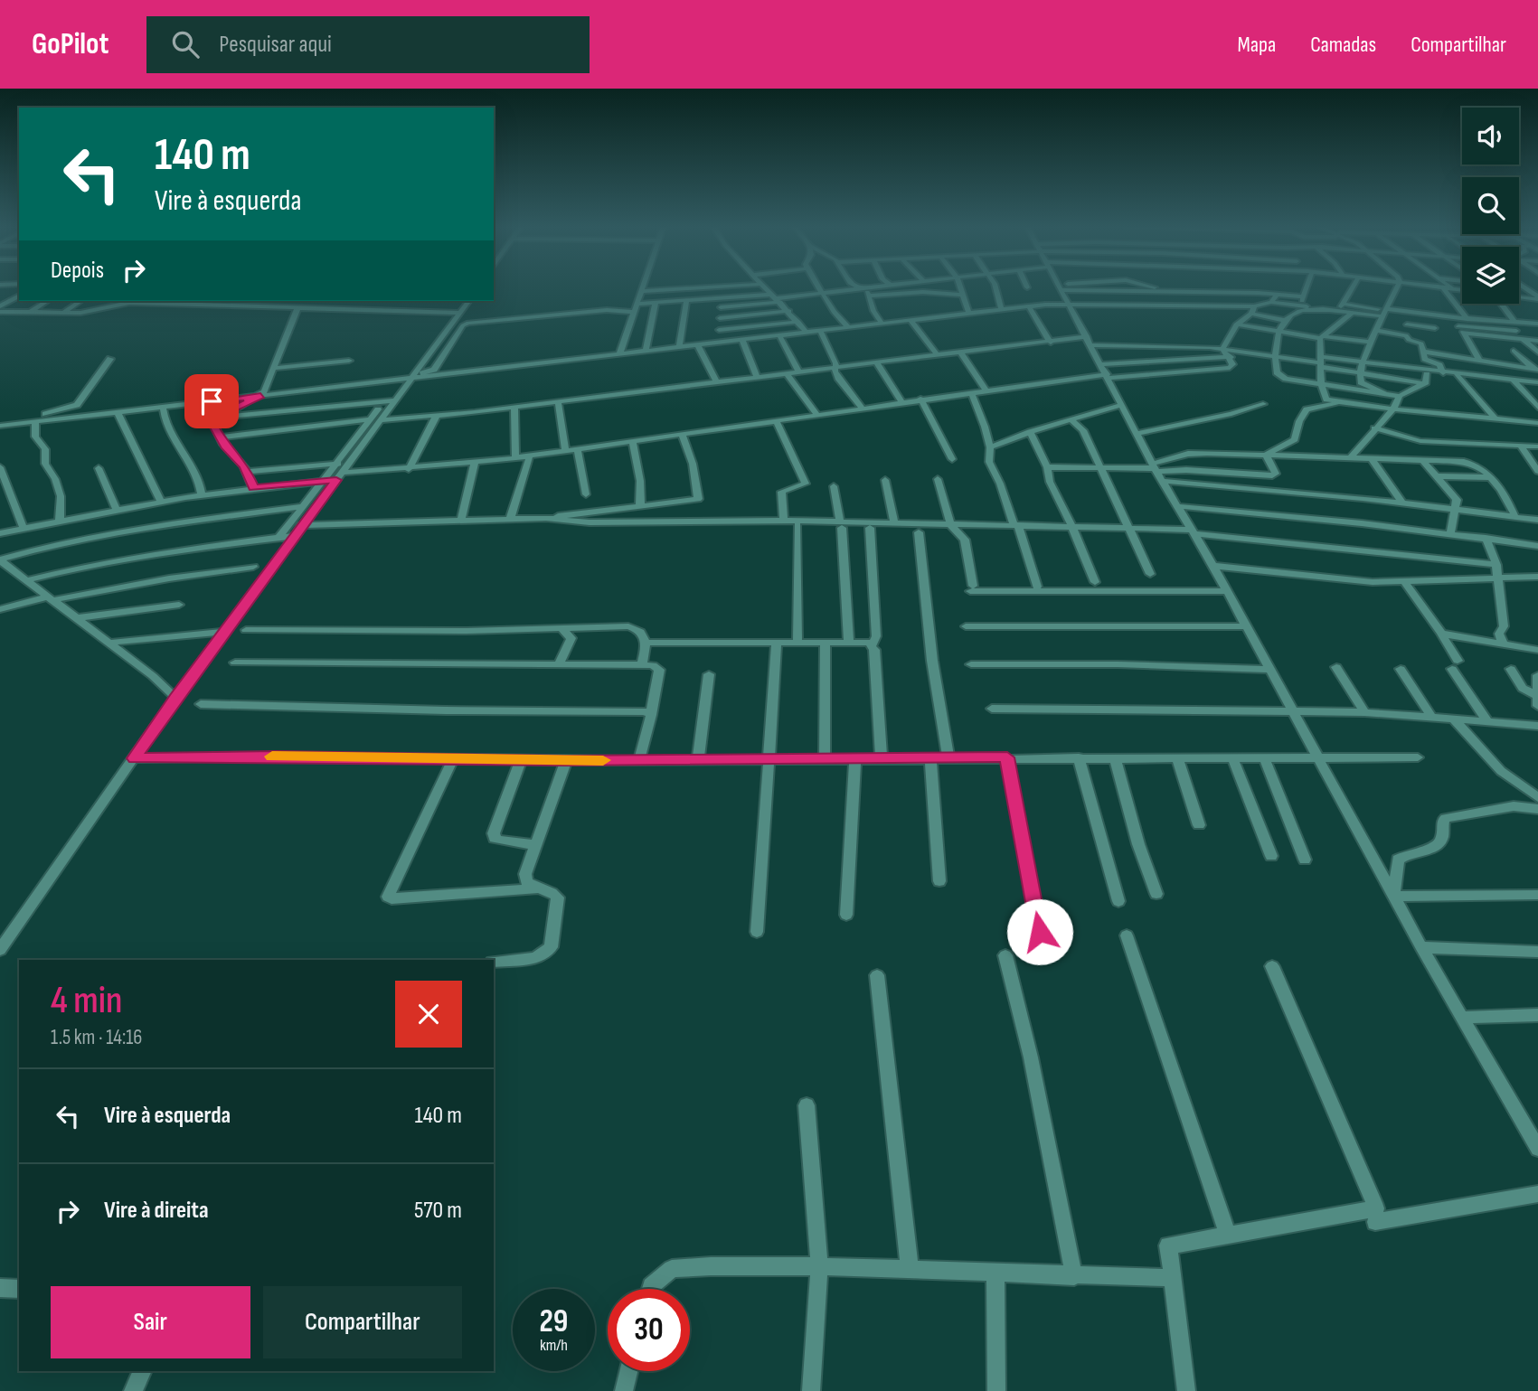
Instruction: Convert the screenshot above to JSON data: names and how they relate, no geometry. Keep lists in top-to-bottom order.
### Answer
{
  "page": {
    "header": "GoPilot",
    "search": "Pesquisar aqui",
    "nav": ["Mapa", "Camadas", "Compartilhar"],
    "turn": ["140 m", "Vire à esquerda"],
    "then": "Depois",
    "heading": ["4 min", "1.5 km · 14:16"],
    "list": [
      {
        "name": "Vire à esquerda",
        "value": "140 m"
      },
      {
        "name": "Vire à direita",
        "value": "570 m"
      }
    ],
    "buttons": ["Sair", "Compartilhar"],
    "speed": "29 km/h",
    "limit": "30"
  }
}
